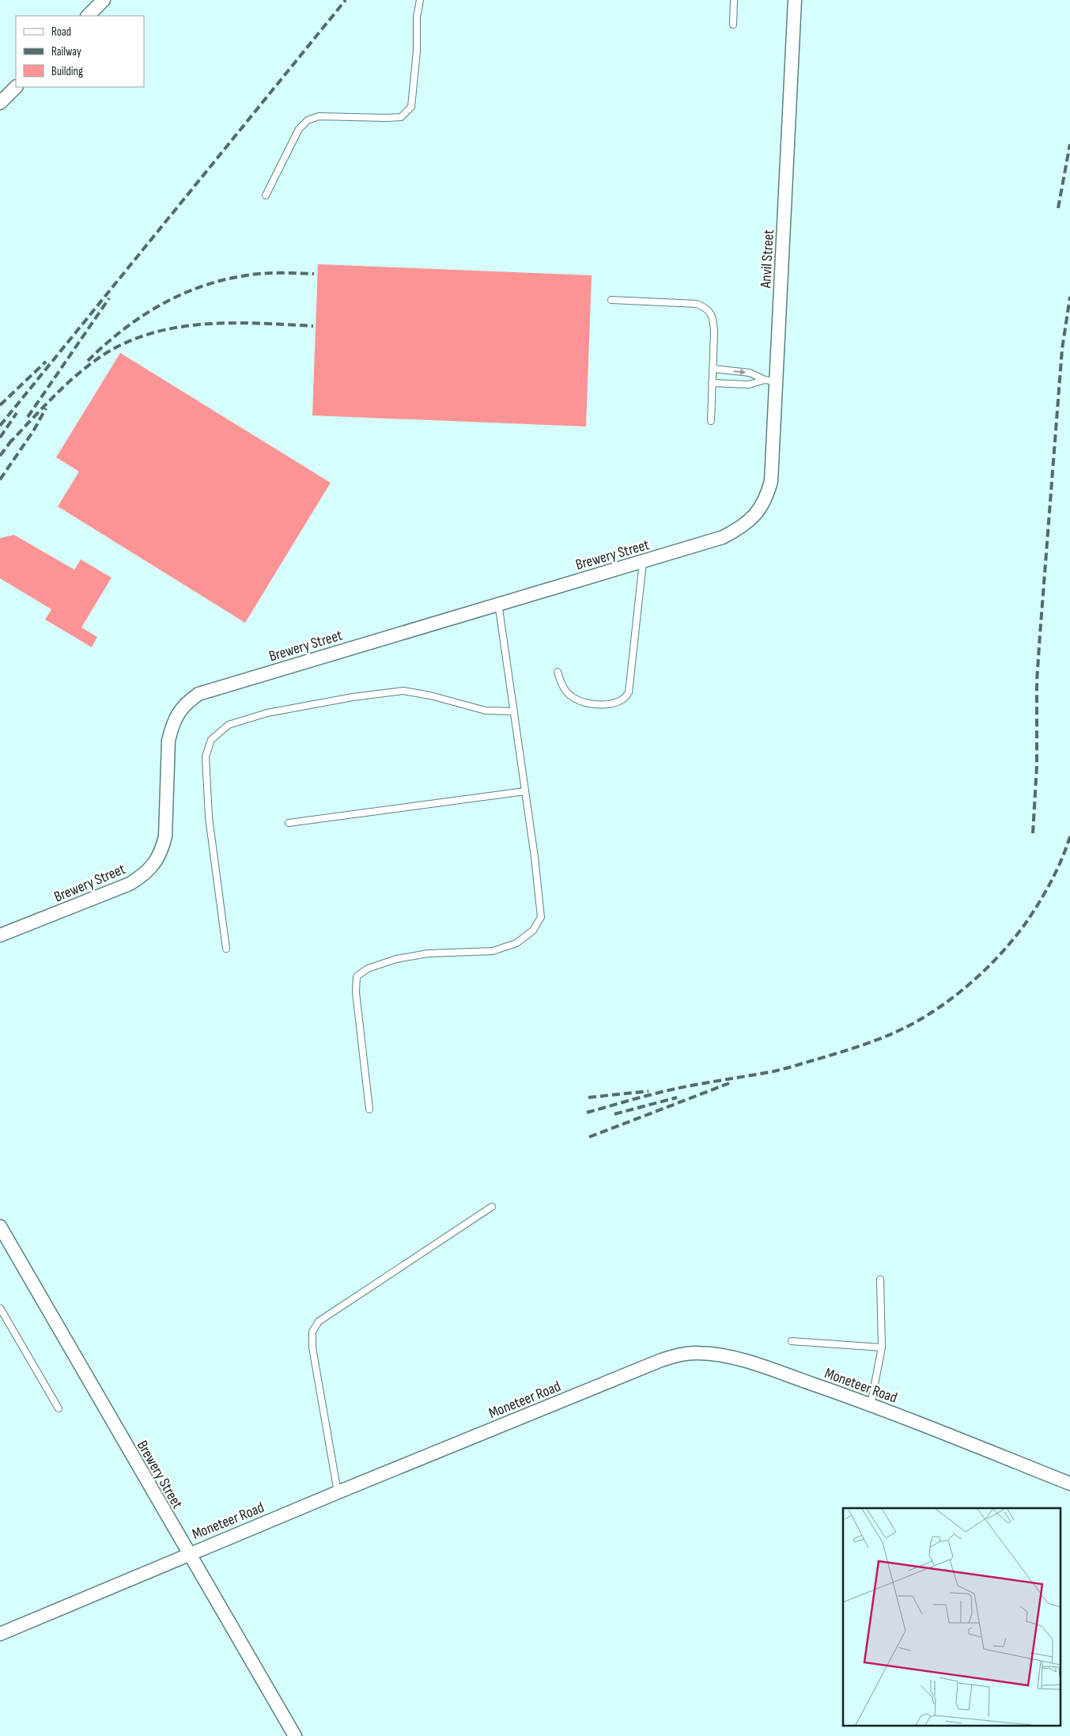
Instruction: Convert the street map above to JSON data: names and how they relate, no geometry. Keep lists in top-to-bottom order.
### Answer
{
  "streets": {
    "street": ["Anvil Street", "Brewery Street", "Moneteer Road"]
  },
  "crossings": [
    ["Anvil Street", "Brewery Street"],
    ["Brewery Street", "Moneteer Road"]
  ],
  "legend": ["Road", "Railway", "Building"]
}
